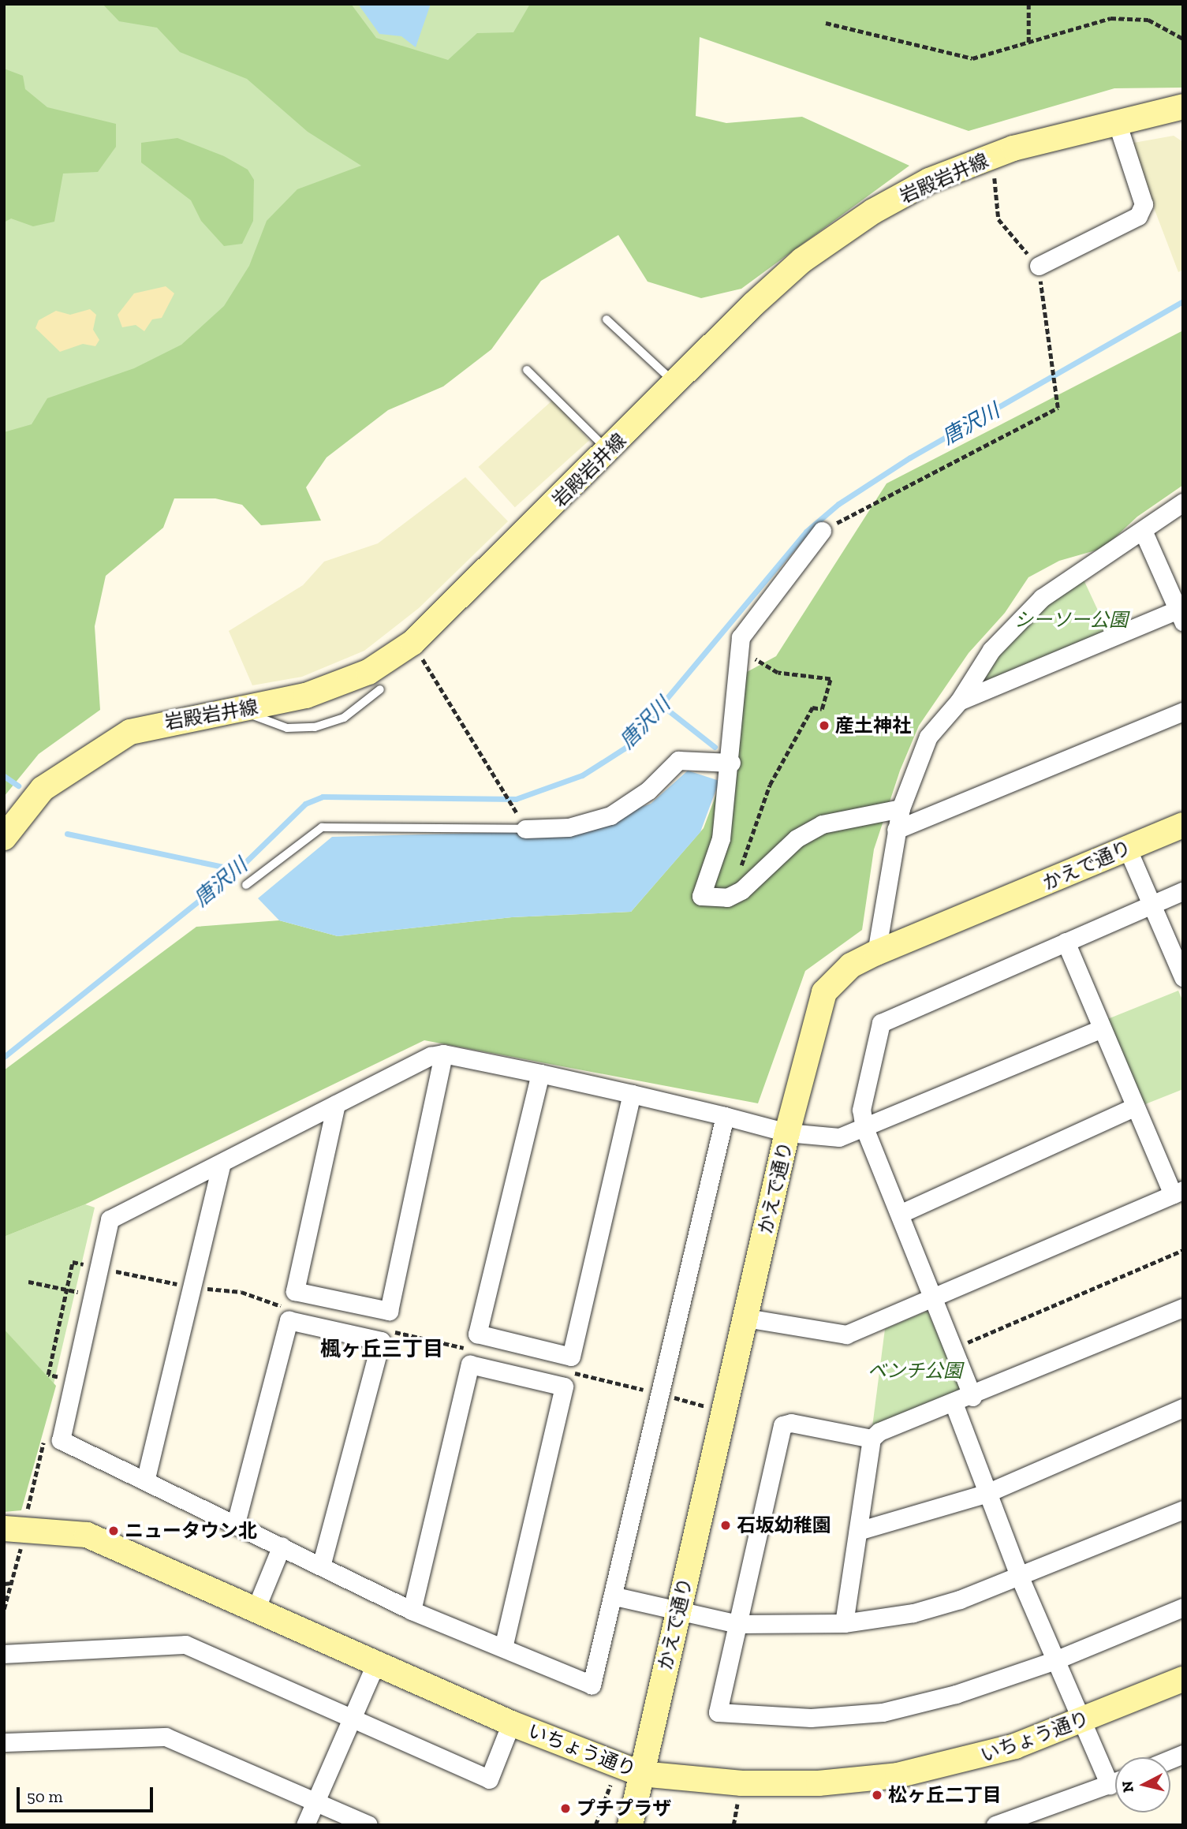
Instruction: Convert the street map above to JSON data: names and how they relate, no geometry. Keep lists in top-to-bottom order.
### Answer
{
  "streets": {
    "street": ["岩殿岩井線", "かえで通り", "いちょう通り"]
  },
  "crossings": [
    ["かえで通り", "いちょう通り"]
  ],
  "districts": ["楓ヶ丘三丁目"],
  "water": ["唐沢川"],
  "parks": ["シーソー公園", "ベンチ公園"],
  "places": [
    "産土神社",
    "石坂幼稚園",
    "ニュータウン北",
    "松ヶ丘二丁目",
    "プチプラザ"
  ],
  "scale_bar": "50 m",
  "north": "left"
}
